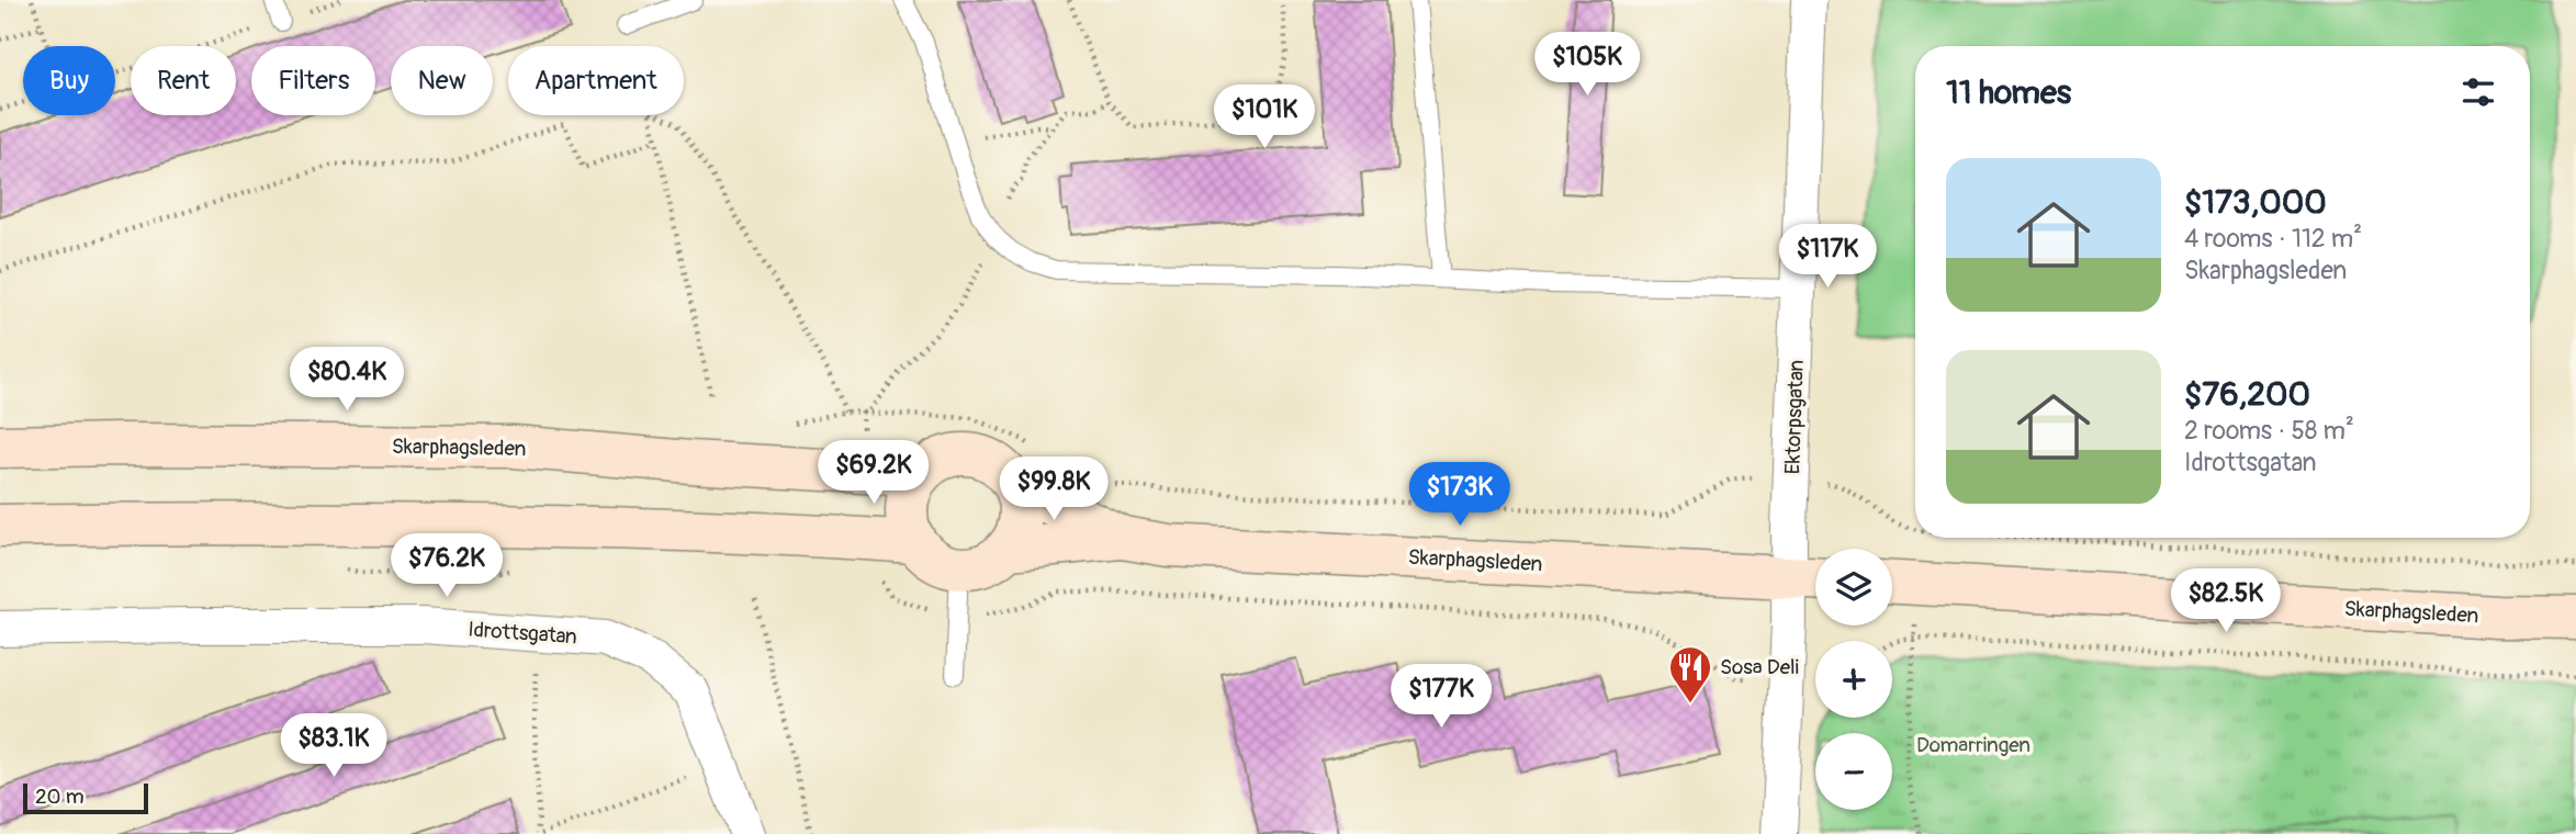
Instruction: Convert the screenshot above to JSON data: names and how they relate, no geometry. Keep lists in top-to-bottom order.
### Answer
{
  "streets": {
    "main road": ["Skarphagsleden"],
    "street": ["Ektorpsgatan", "Idrottsgatan"]
  },
  "crossings": [
    ["Ektorpsgatan", "Skarphagsleden"]
  ],
  "parks": ["Domarringen"],
  "places": {
    "restaurant": ["Sosa Deli"]
  },
  "scale_bar": "20 m",
  "page": {
    "price": [
      "$105K",
      "$101K",
      "$117K",
      "$80.4K",
      "$69.2K",
      "$99.8K",
      "$173K",
      "$76.2K",
      "$82.5K",
      "$177K",
      "$83.1K"
    ],
    "chip": [
      "Buy",
      "Rent",
      "Filters",
      "New",
      "Apartment"
    ],
    "heading": "11 homes",
    "list": [
      {
        "name": "$173,000",
        "note": "4 rooms · 112 m² · Skarphagsleden"
      },
      {
        "name": "$76,200",
        "note": "2 rooms · 58 m² · Idrottsgatan"
      }
    ],
    "map_buttons": ["+", "−"],
    "scale": "20 m"
  }
}
